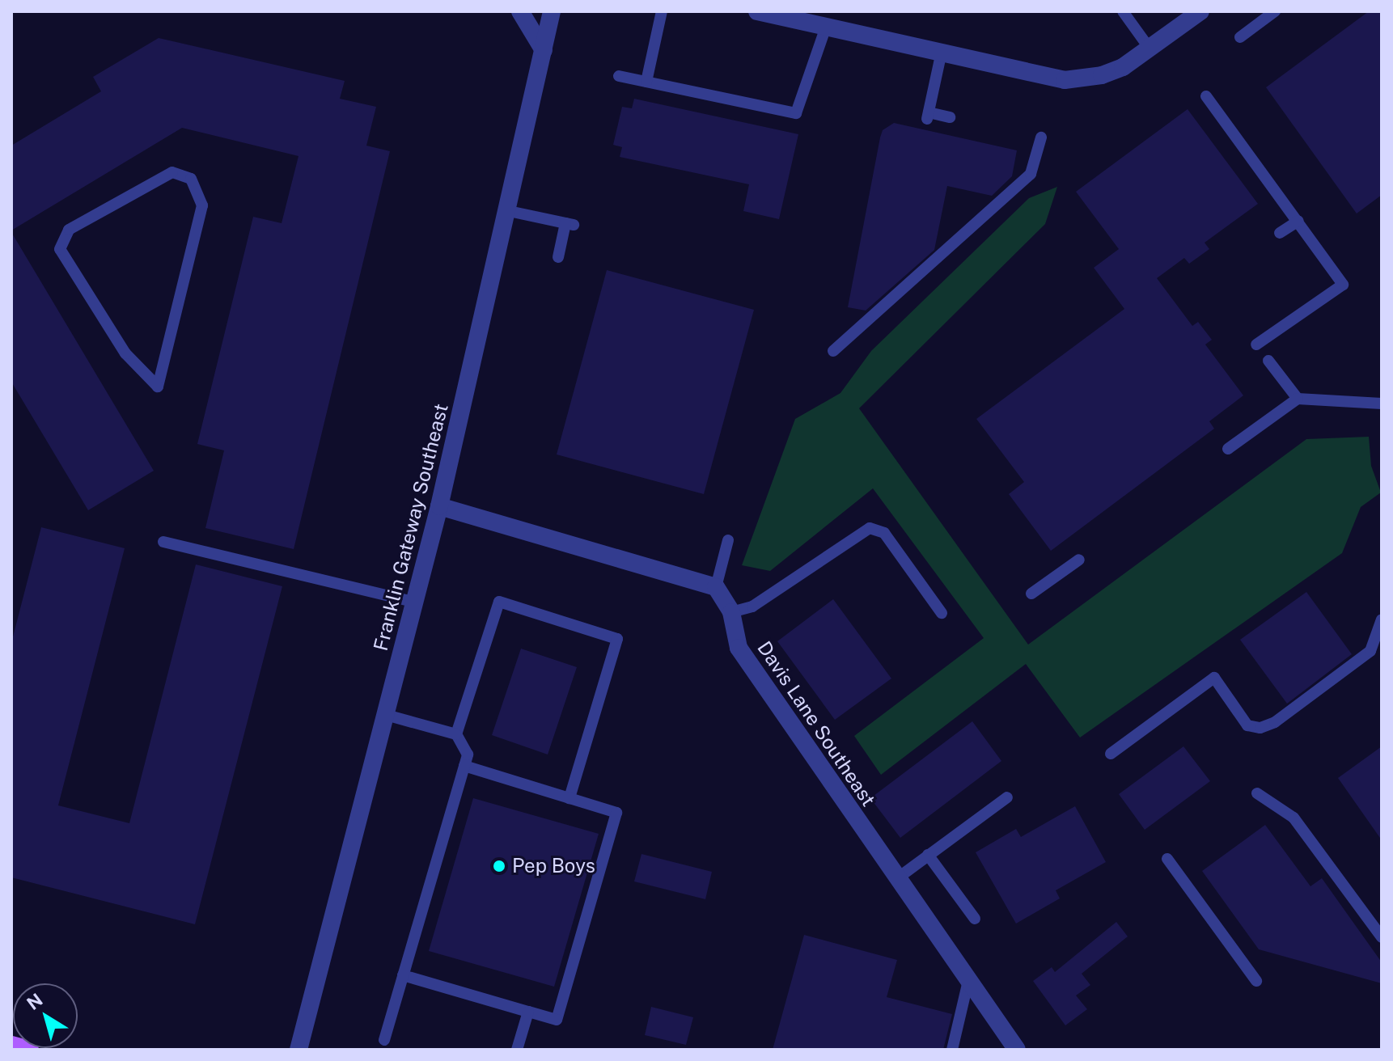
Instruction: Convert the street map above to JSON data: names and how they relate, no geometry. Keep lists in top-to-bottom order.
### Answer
{
  "streets": {
    "street": ["Franklin Gateway Southeast", "Davis Lane Southeast"]
  },
  "places": ["Pep Boys"],
  "north": "top left"
}
